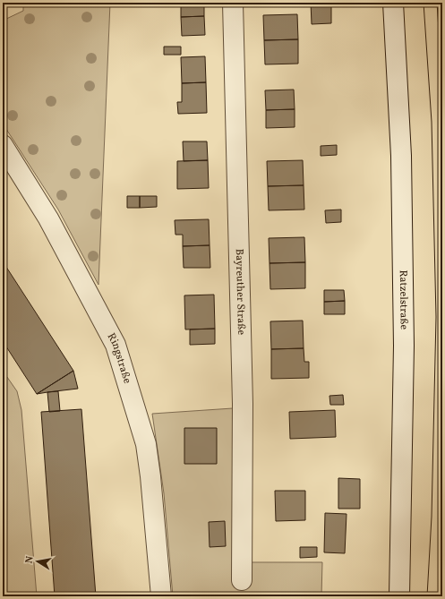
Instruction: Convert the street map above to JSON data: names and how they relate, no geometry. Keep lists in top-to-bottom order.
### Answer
{
  "streets": {
    "street": ["Bayreuther Straße", "Ratzelstraße", "Ringstraße"]
  },
  "north": "left"
}
